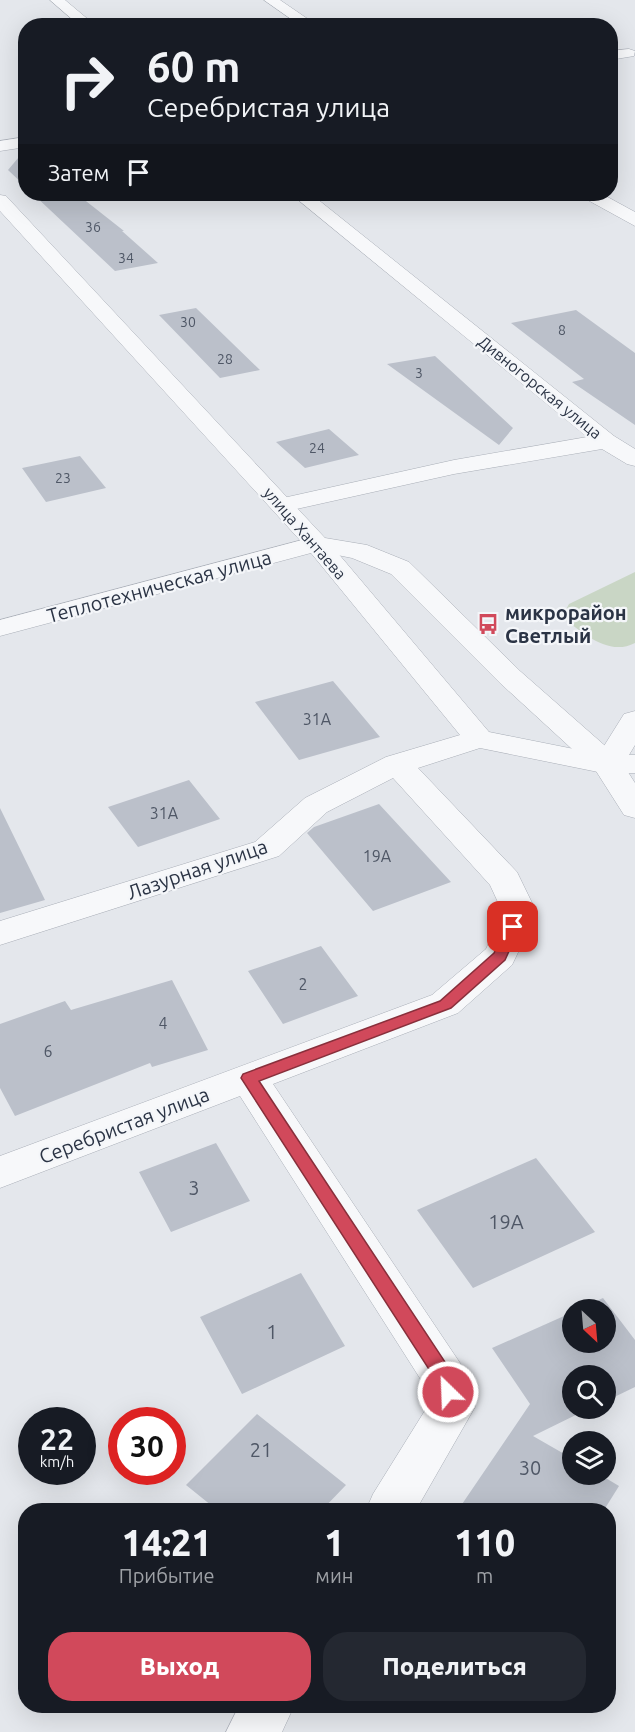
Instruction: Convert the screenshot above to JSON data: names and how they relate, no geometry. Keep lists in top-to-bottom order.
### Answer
{
  "streets": {
    "street": [
      "Дивногорская улица",
      "улица Хантаева",
      "Теплотехническая улица",
      "Лазурная улица",
      "Серебристая улица"
    ]
  },
  "crossings": [
    ["Дивногорская улица", "улица Хантаева"],
    ["улица Хантаева", "Теплотехническая улица"],
    ["улица Хантаева", "Лазурная улица"],
    ["Лазурная улица", "Серебристая улица"]
  ],
  "places": {
    "bus stop": ["микрорайон Светлый"]
  },
  "house_numbers": [
    "36",
    "34",
    "30",
    "8",
    "28",
    "3",
    "24",
    "23",
    "31А",
    "31А",
    "19А",
    "2",
    "4",
    "6",
    "3",
    "19А",
    "1",
    "21",
    "30"
  ],
  "north": "bottom right",
  "page": {
    "turn": ["60 m", "Серебристая улица"],
    "then": "Затем",
    "speed": "22 km/h",
    "limit": "30",
    "eta": [
      "14:21",
      "Прибытие",
      "1",
      "мин",
      "110",
      "m"
    ],
    "buttons": ["Выход", "Поделиться"]
  }
}
